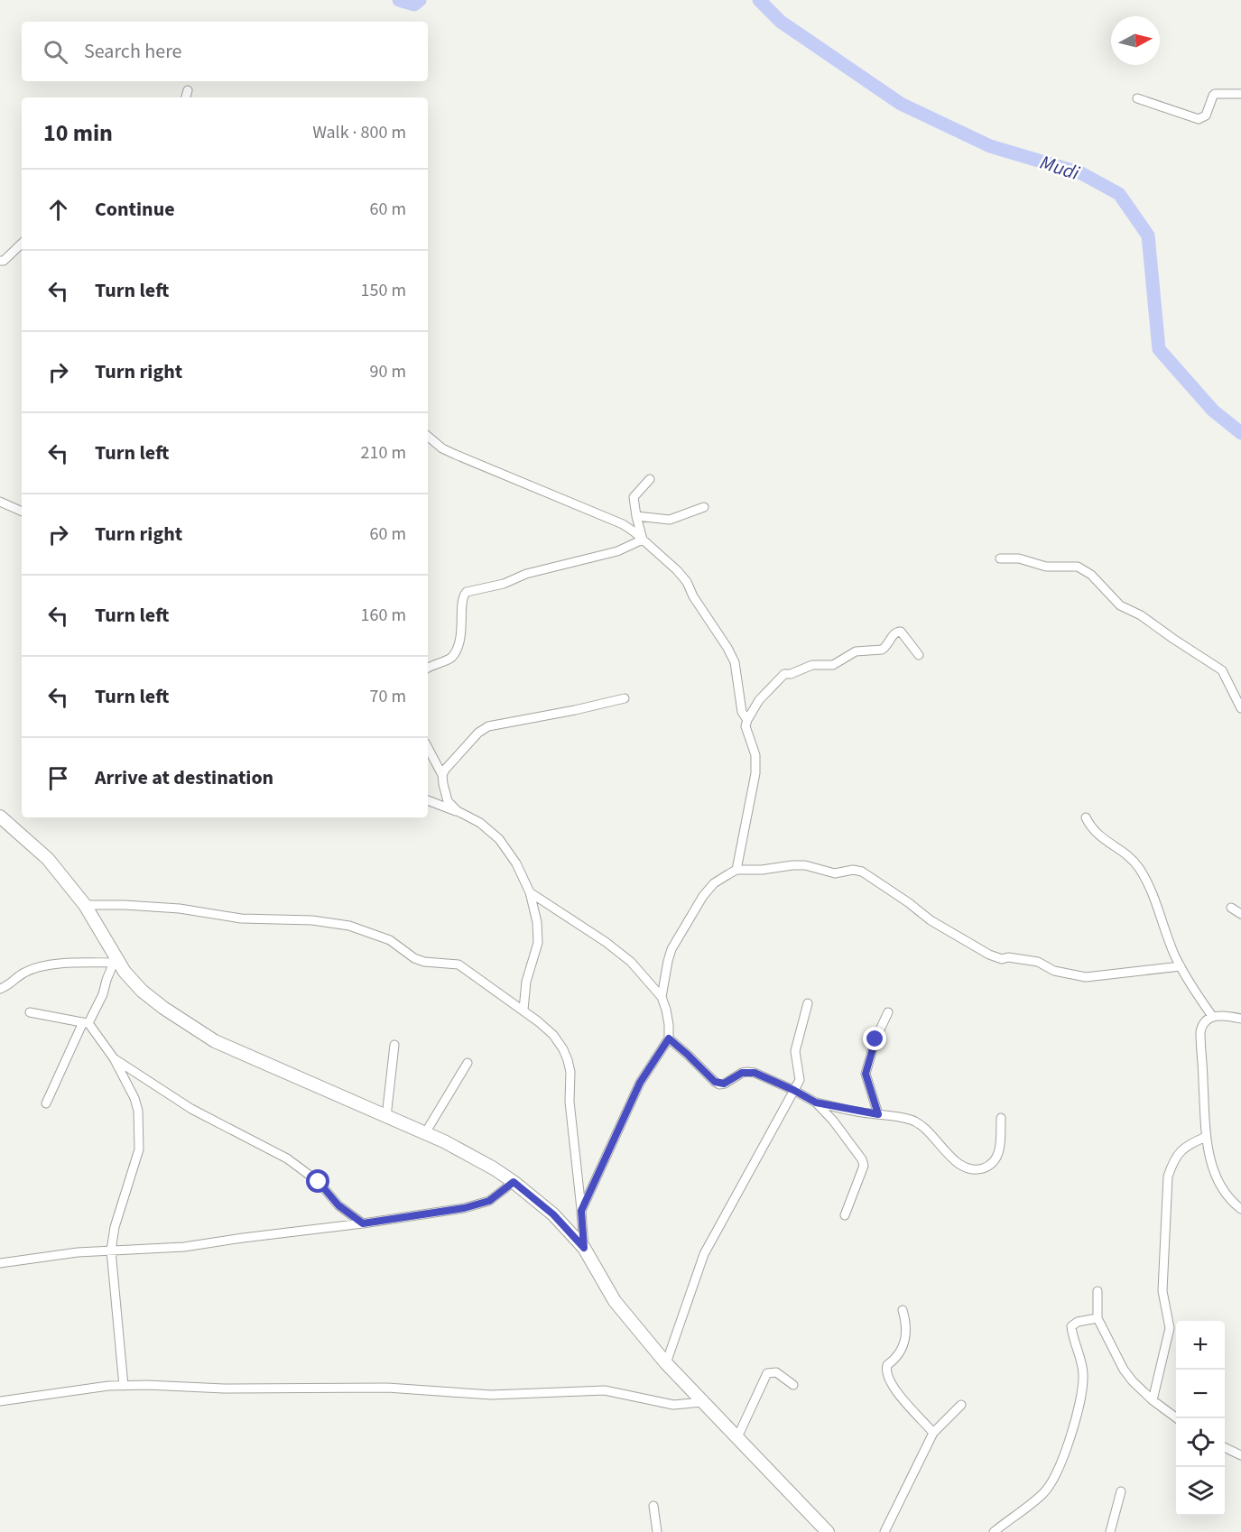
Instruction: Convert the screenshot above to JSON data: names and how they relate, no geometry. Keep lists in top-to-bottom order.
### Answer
{
  "water": ["Mudi"],
  "north": "right",
  "page": {
    "search": "Search here",
    "heading": ["10 min", "Walk · 800 m"],
    "list": [
      ["Continue", "60 m"],
      ["Turn left", "150 m"],
      ["Turn right", "90 m"],
      ["Turn left", "210 m"],
      ["Turn right", "60 m"],
      ["Turn left", "160 m"],
      ["Turn left", "70 m"],
      "Arrive at destination"
    ],
    "map_buttons": ["+", "−"]
  }
}
